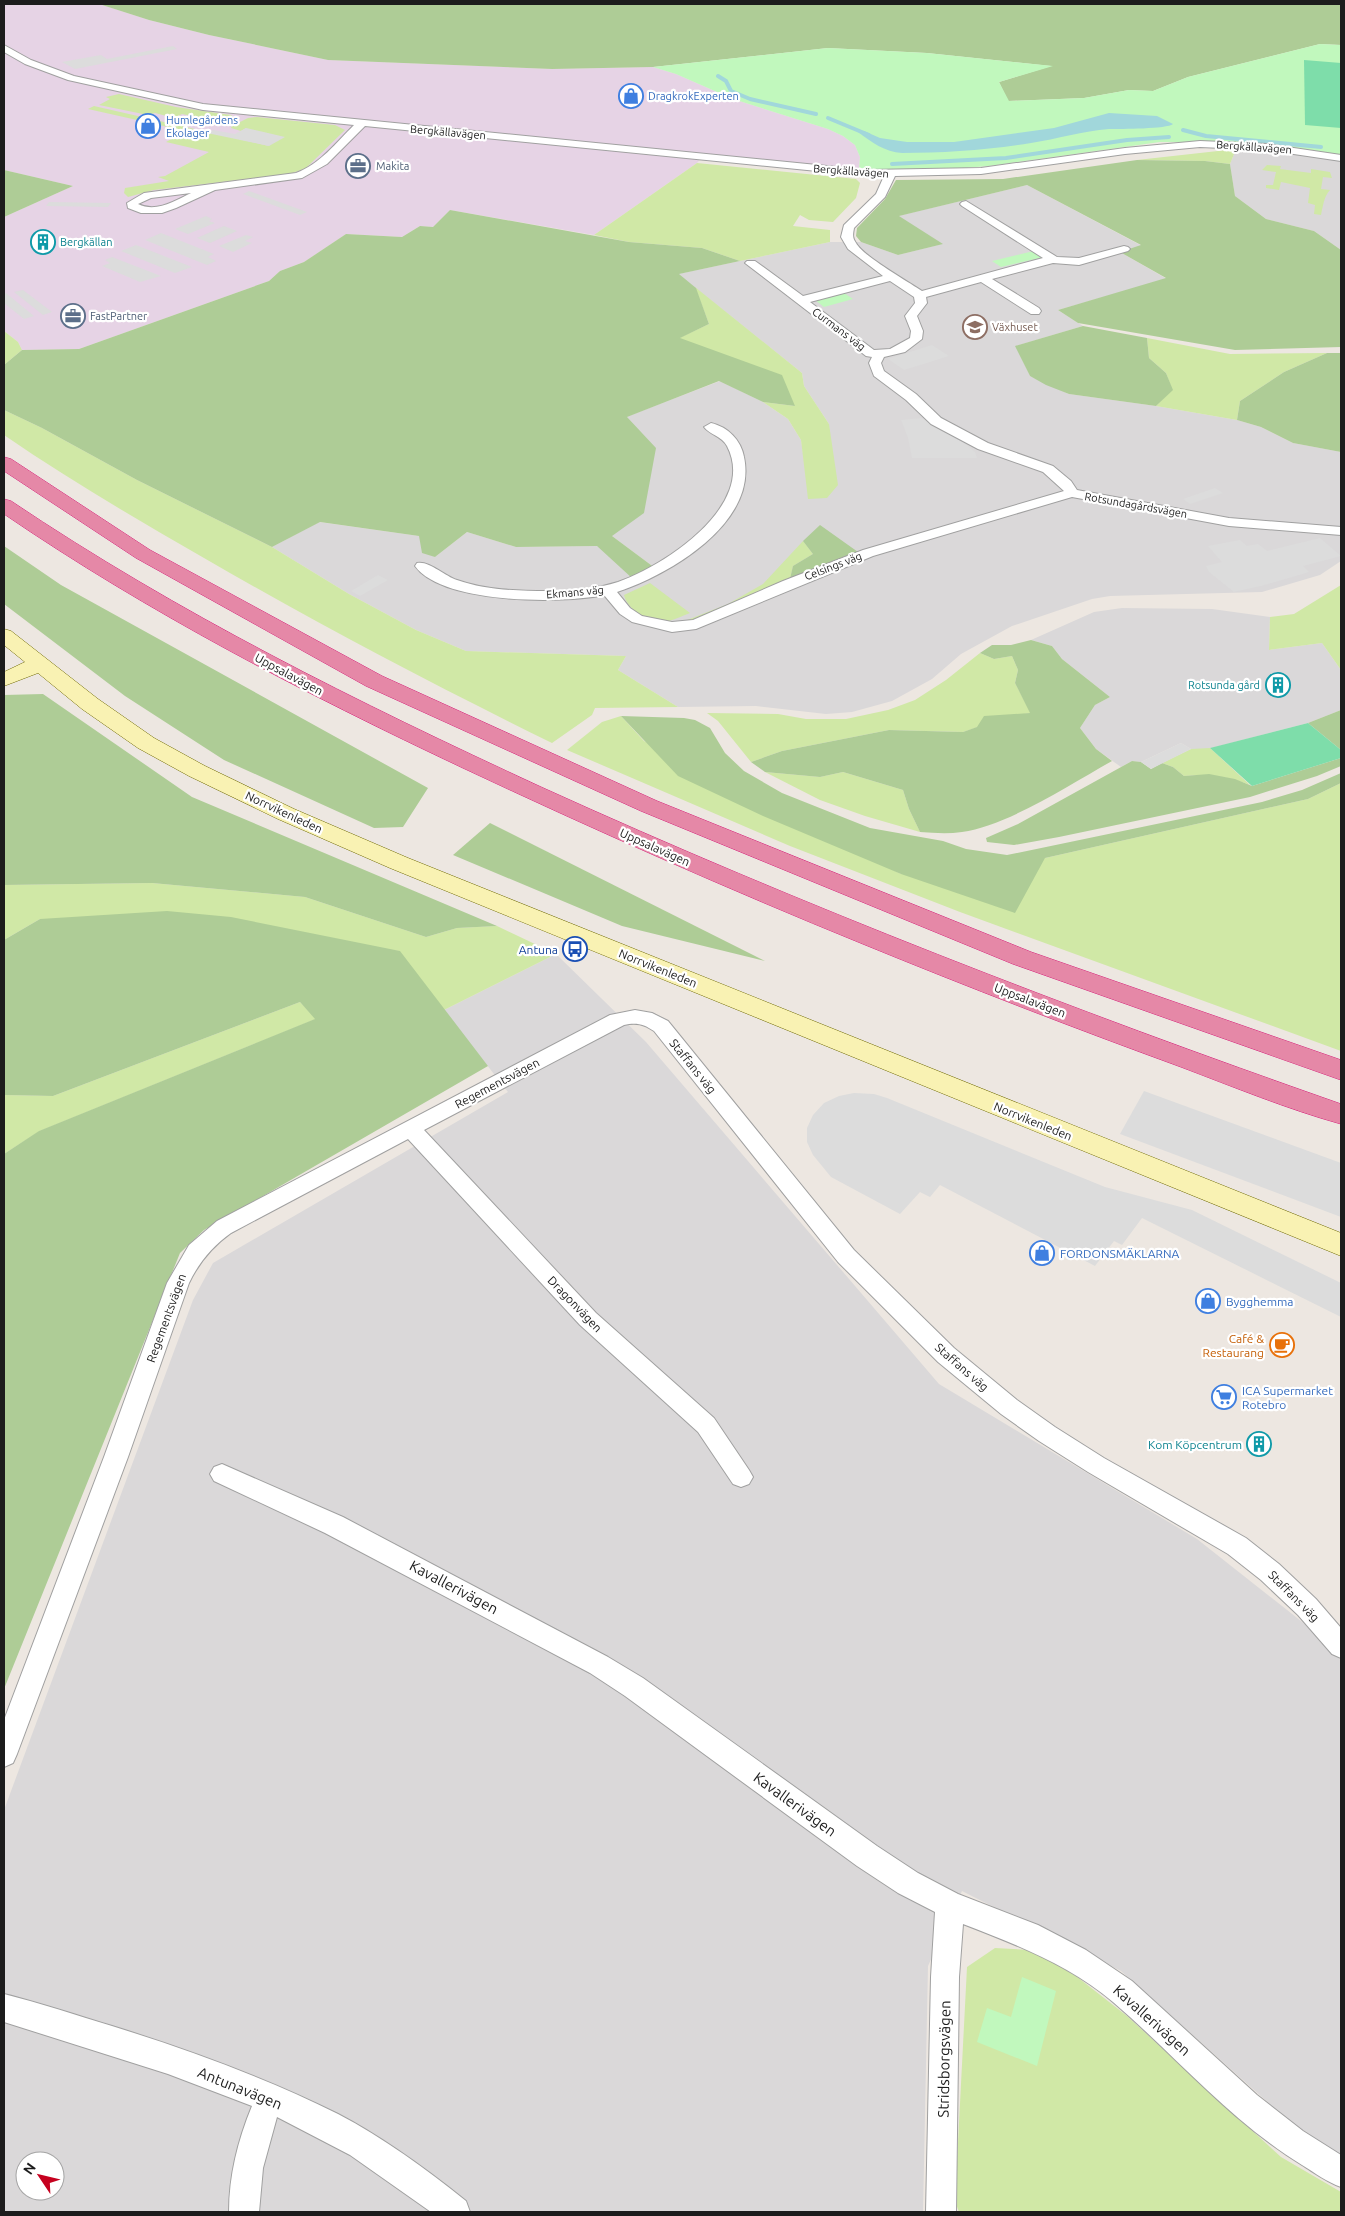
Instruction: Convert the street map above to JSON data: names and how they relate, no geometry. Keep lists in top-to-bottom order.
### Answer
{
  "streets": {
    "highway": ["Uppsalavägen"],
    "main road": ["Norrvikenleden"],
    "street": [
      "Bergkällavägen",
      "Curmans väg",
      "Rotsundagårdsvägen",
      "Celsings väg",
      "Ekmans väg",
      "Staffans väg",
      "Regementsvägen",
      "Dragonvägen",
      "Kavallerivägen",
      "Stridsborgsvägen",
      "Antunavägen"
    ]
  },
  "crossings": [
    ["Curmans väg", "Rotsundagårdsvägen"],
    ["Rotsundagårdsvägen", "Celsings väg"],
    ["Celsings väg", "Ekmans väg"],
    ["Staffans väg", "Regementsvägen"],
    ["Regementsvägen", "Dragonvägen"],
    ["Kavallerivägen", "Stridsborgsvägen"]
  ],
  "places": {
    "shop": [
      "DragkrokExperten",
      "Humlegårdens Ekolager",
      "FORDONSMÄKLARNA",
      "Bygghemma"
    ],
    "office": ["Makita", "FastPartner"],
    "building": ["Bergkällan", "Rotsunda gård", "Kom Köpcentrum"],
    "school or university": ["Växhuset"],
    "bus stop": ["Antuna"],
    "cafe": ["Café & Restaurang"],
    "supermarket": ["ICA Supermarket Rotebro"]
  },
  "north": "top left"
}
